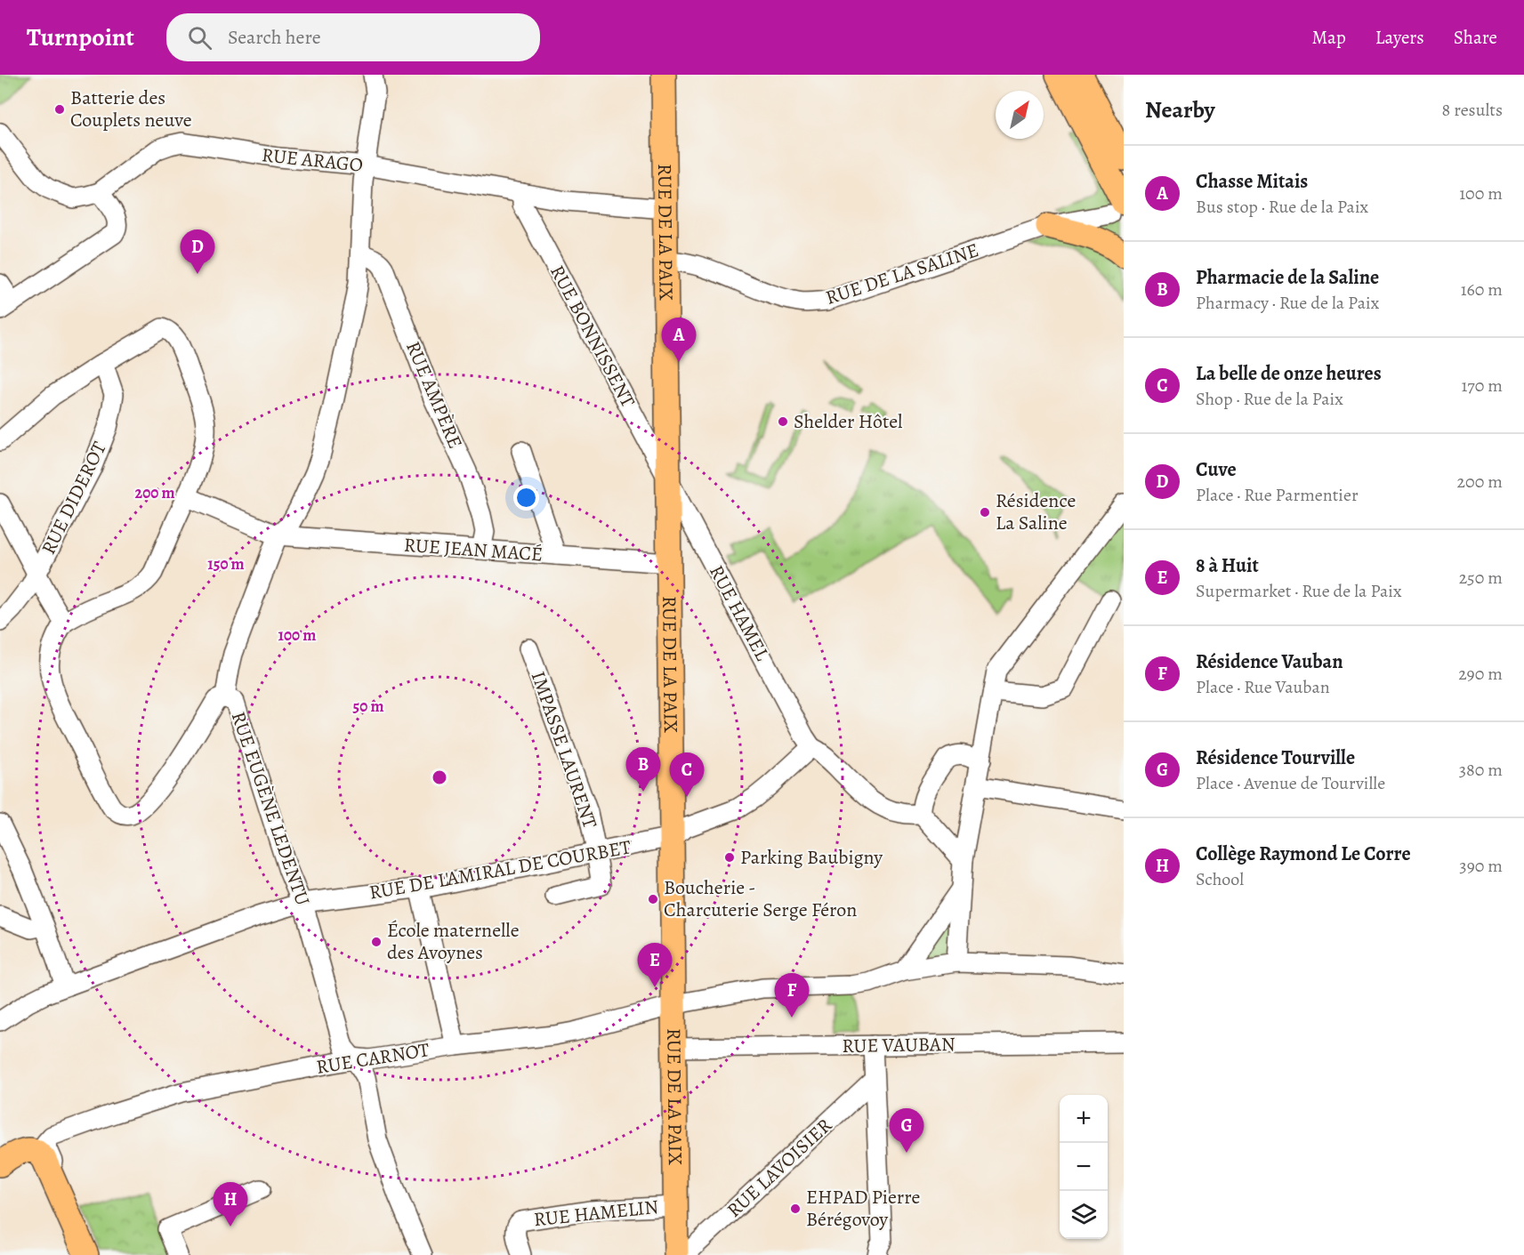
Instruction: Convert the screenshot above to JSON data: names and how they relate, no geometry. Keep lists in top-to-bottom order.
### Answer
{
  "streets": {
    "main road": ["RUE DE LA PAIX"],
    "street": [
      "RUE ARAGO",
      "RUE DE LA SALINE",
      "RUE BONNISSENT",
      "RUE AMPÈRE",
      "RUE DIDEROT",
      "RUE JEAN MACÉ",
      "RUE HAMEL",
      "IMPASSE LAURENT",
      "RUE EUGÈNE LEDENTU",
      "RUE DE L'AMIRAL DE COURBET",
      "RUE VAUBAN",
      "RUE CARNOT",
      "RUE LAVOISIER",
      "RUE HAMELIN"
    ]
  },
  "crossings": [
    ["RUE ARAGO", "RUE DE LA PAIX"],
    ["RUE ARAGO", "RUE BONNISSENT"],
    ["RUE ARAGO", "RUE EUGÈNE LEDENTU"],
    ["RUE DE LA PAIX", "RUE DE LA SALINE"],
    ["RUE DE LA PAIX", "RUE BONNISSENT"],
    ["RUE DE LA PAIX", "RUE JEAN MACÉ"],
    ["RUE DE LA PAIX", "RUE HAMEL"],
    ["RUE DE LA PAIX", "RUE DE L'AMIRAL DE COURBET"],
    ["RUE DE LA PAIX", "RUE VAUBAN"],
    ["RUE DE LA PAIX", "RUE CARNOT"],
    ["RUE DE LA PAIX", "RUE HAMELIN"],
    ["RUE BONNISSENT", "RUE HAMEL"],
    ["RUE AMPÈRE", "RUE JEAN MACÉ"],
    ["RUE AMPÈRE", "RUE EUGÈNE LEDENTU"],
    ["RUE JEAN MACÉ", "RUE EUGÈNE LEDENTU"],
    ["RUE HAMEL", "RUE DE L'AMIRAL DE COURBET"],
    ["IMPASSE LAURENT", "RUE DE L'AMIRAL DE COURBET"],
    ["RUE EUGÈNE LEDENTU", "RUE DE L'AMIRAL DE COURBET"],
    ["RUE EUGÈNE LEDENTU", "RUE CARNOT"]
  ],
  "places": [
    "Batterie des Couplets neuve",
    "Shelder Hôtel",
    "Résidence La Saline",
    "Parking Baubigny",
    "Boucherie - Charcuterie Serge Féron",
    "École maternelle des Avoynes",
    "EHPAD Pierre Bérégovoy"
  ],
  "north": "top right",
  "page": {
    "header": "Turnpoint",
    "search": "Search here",
    "nav": ["Map", "Layers", "Share"],
    "heading": ["Nearby", "8 results"],
    "list": [
      {
        "mark": "A",
        "name": "Chasse Mitais",
        "note": "Bus stop · Rue de la Paix",
        "value": "100 m"
      },
      {
        "mark": "B",
        "name": "Pharmacie de la Saline",
        "note": "Pharmacy · Rue de la Paix",
        "value": "160 m"
      },
      {
        "mark": "C",
        "name": "La belle de onze heures",
        "note": "Shop · Rue de la Paix",
        "value": "170 m"
      },
      {
        "mark": "D",
        "name": "Cuve",
        "note": "Place · Rue Parmentier",
        "value": "200 m"
      },
      {
        "mark": "E",
        "name": "8 à Huit",
        "note": "Supermarket · Rue de la Paix",
        "value": "250 m"
      },
      {
        "mark": "F",
        "name": "Résidence Vauban",
        "note": "Place · Rue Vauban",
        "value": "290 m"
      },
      {
        "mark": "G",
        "name": "Résidence Tourville",
        "note": "Place · Avenue de Tourville",
        "value": "380 m"
      },
      {
        "mark": "H",
        "name": "Collège Raymond Le Corre",
        "note": "School",
        "value": "390 m"
      }
    ],
    "pins": [
      "D",
      "A",
      "B",
      "C",
      "E",
      "F",
      "G",
      "H"
    ],
    "map_buttons": ["+", "−"]
  },
  "rings": [
    "200 m",
    "150 m",
    "100 m",
    "50 m"
  ]
}
